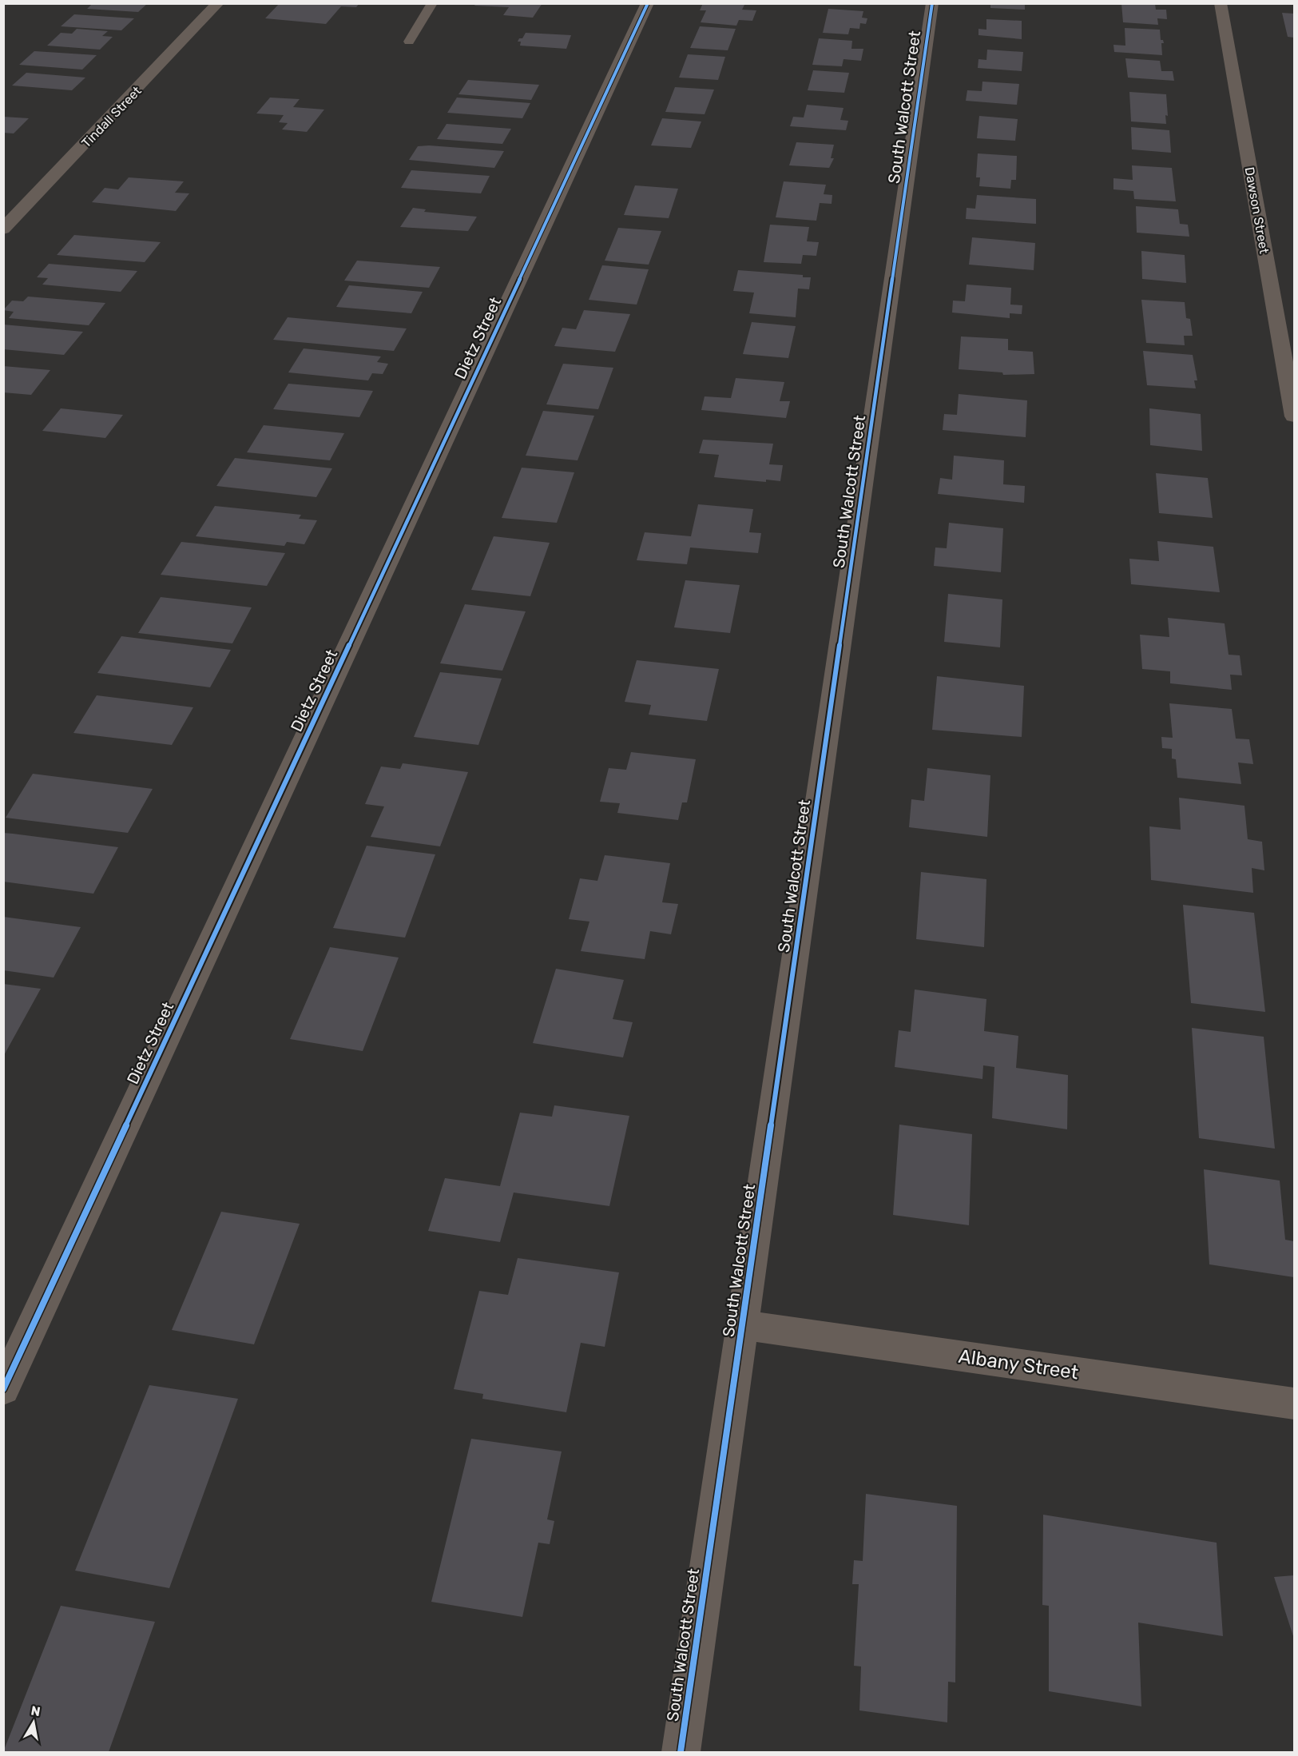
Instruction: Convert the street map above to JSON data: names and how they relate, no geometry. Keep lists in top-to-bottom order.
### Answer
{
  "streets": {
    "street": [
      "South Walcott Street",
      "Tindall Street",
      "Dawson Street",
      "Dietz Street",
      "Albany Street"
    ]
  },
  "crossings": [
    ["South Walcott Street", "Albany Street"]
  ],
  "north": "top"
}
